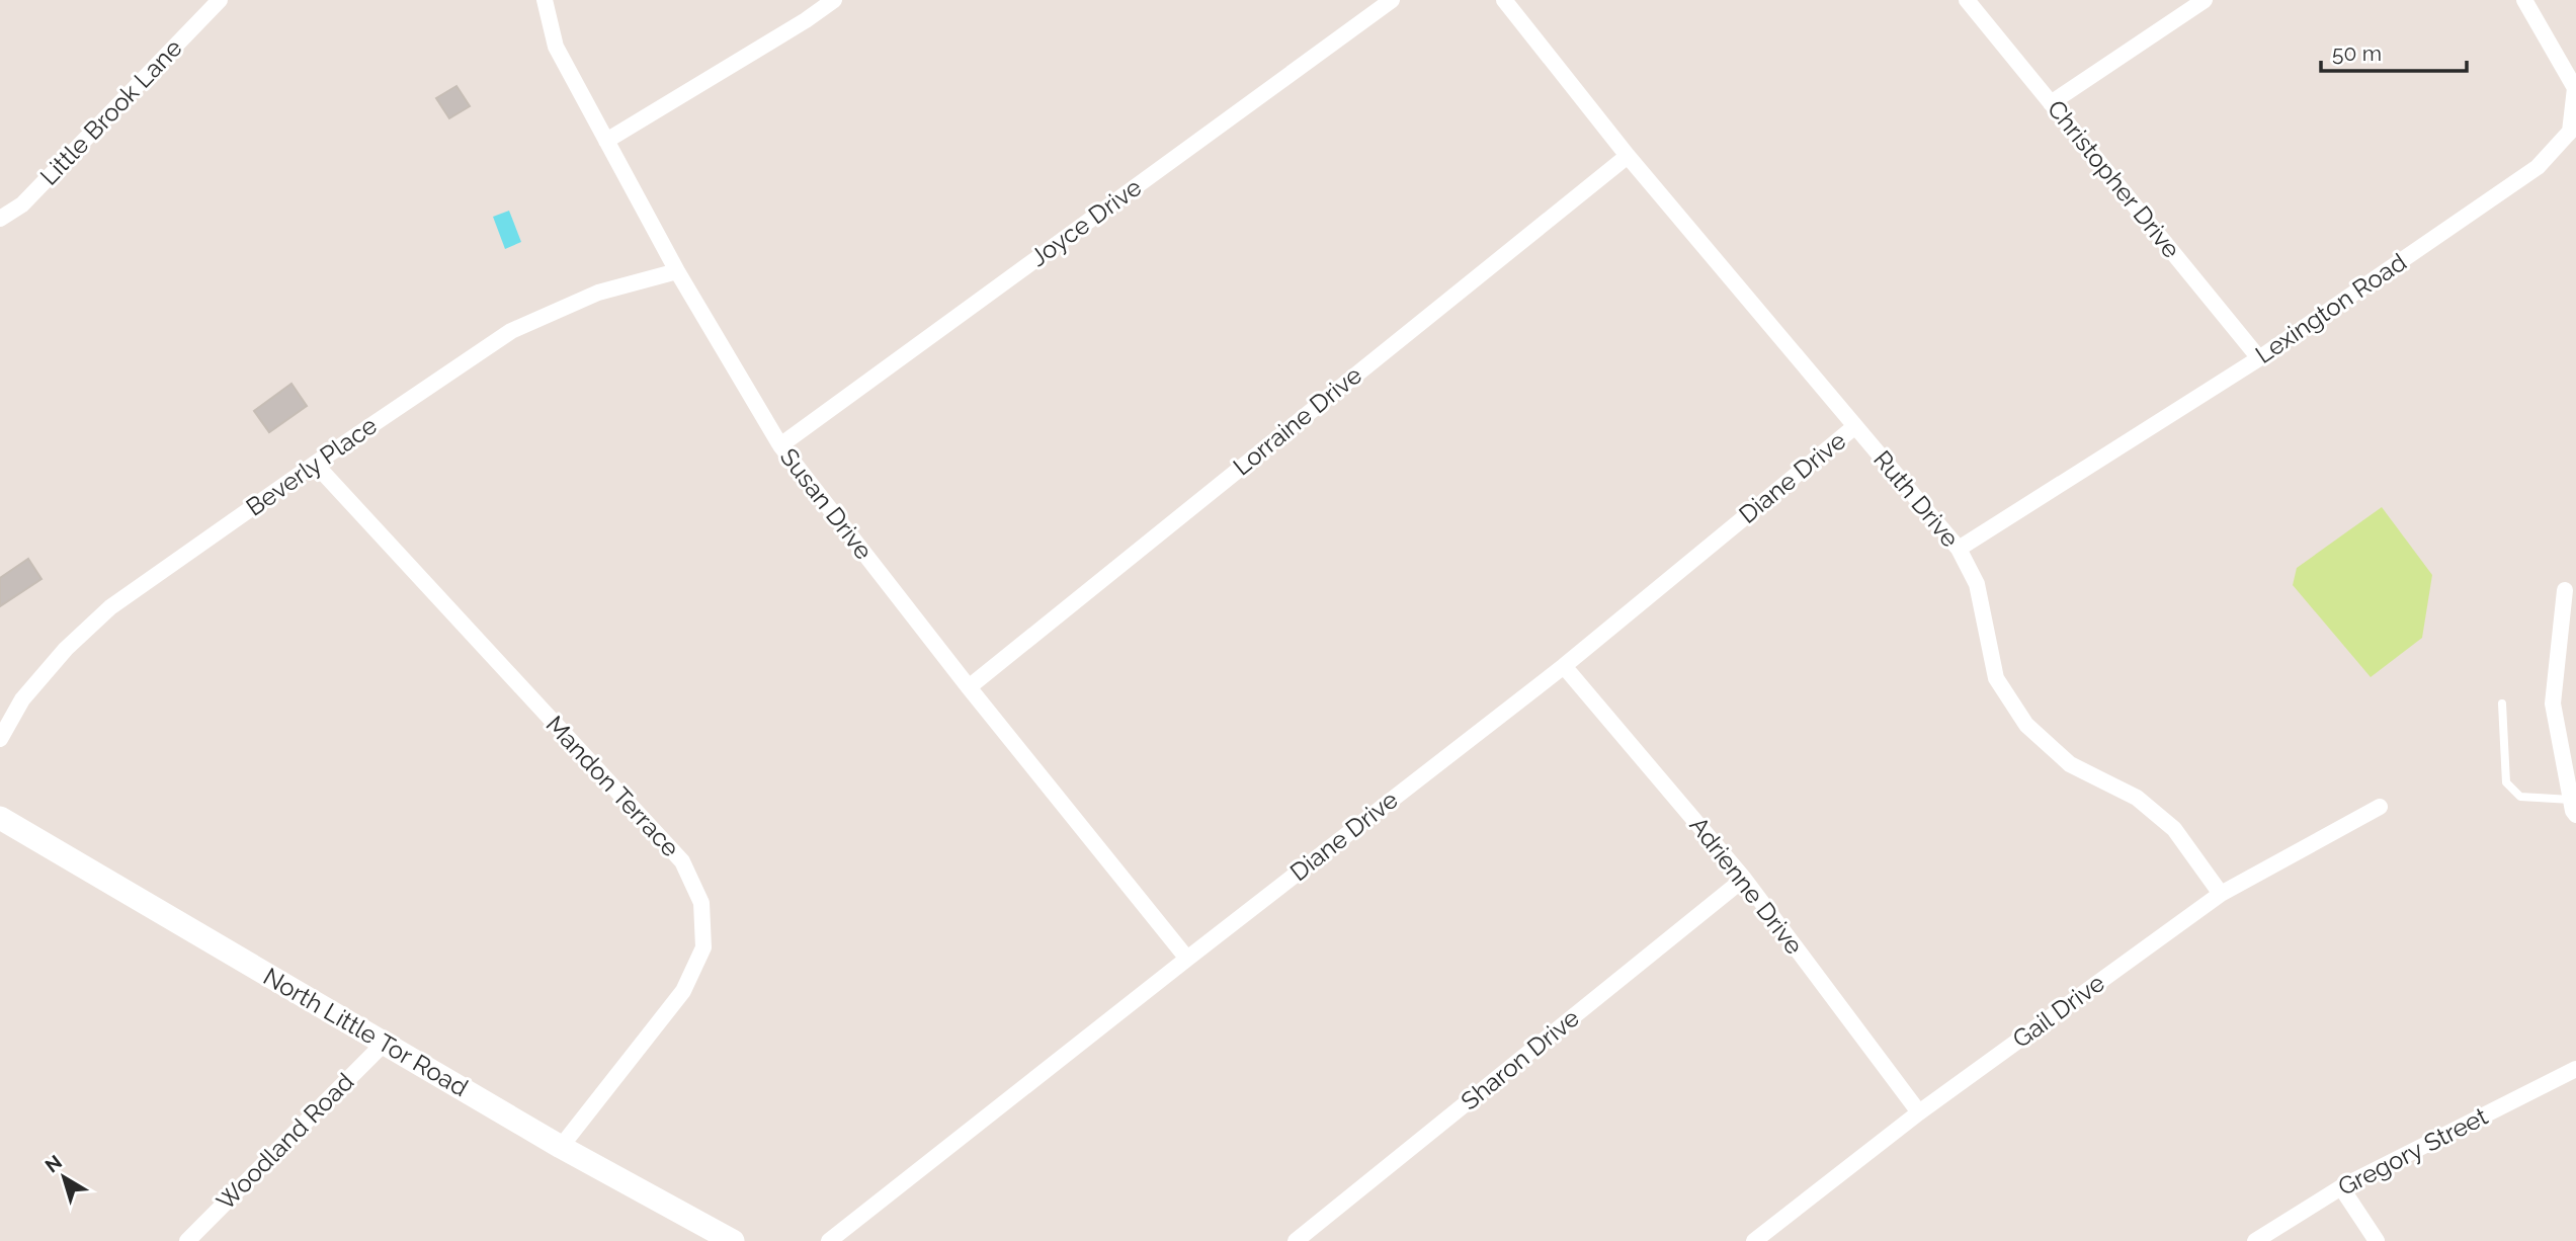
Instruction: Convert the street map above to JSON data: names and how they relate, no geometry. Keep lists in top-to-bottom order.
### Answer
{
  "streets": {
    "street": [
      "Little Brook Lane",
      "Christopher Drive",
      "Joyce Drive",
      "Lexington Road",
      "Lorraine Drive",
      "Beverly Place",
      "Diane Drive",
      "Ruth Drive",
      "Susan Drive",
      "Mandon Terrace",
      "Adrienne Drive",
      "Gail Drive",
      "North Little Tor Road",
      "Sharon Drive",
      "Woodland Road",
      "Gregory Street"
    ]
  },
  "crossings": [
    ["Christopher Drive", "Lexington Road"],
    ["Joyce Drive", "Susan Drive"],
    ["Lexington Road", "Ruth Drive"],
    ["Lorraine Drive", "Ruth Drive"],
    ["Lorraine Drive", "Susan Drive"],
    ["Beverly Place", "Susan Drive"],
    ["Beverly Place", "Mandon Terrace"],
    ["Diane Drive", "Ruth Drive"],
    ["Diane Drive", "Susan Drive"],
    ["Diane Drive", "Adrienne Drive"],
    ["Ruth Drive", "Gail Drive"],
    ["Mandon Terrace", "North Little Tor Road"],
    ["Adrienne Drive", "Gail Drive"],
    ["Adrienne Drive", "Sharon Drive"],
    ["North Little Tor Road", "Woodland Road"]
  ],
  "scale_bar": "50 m",
  "north": "top left"
}
